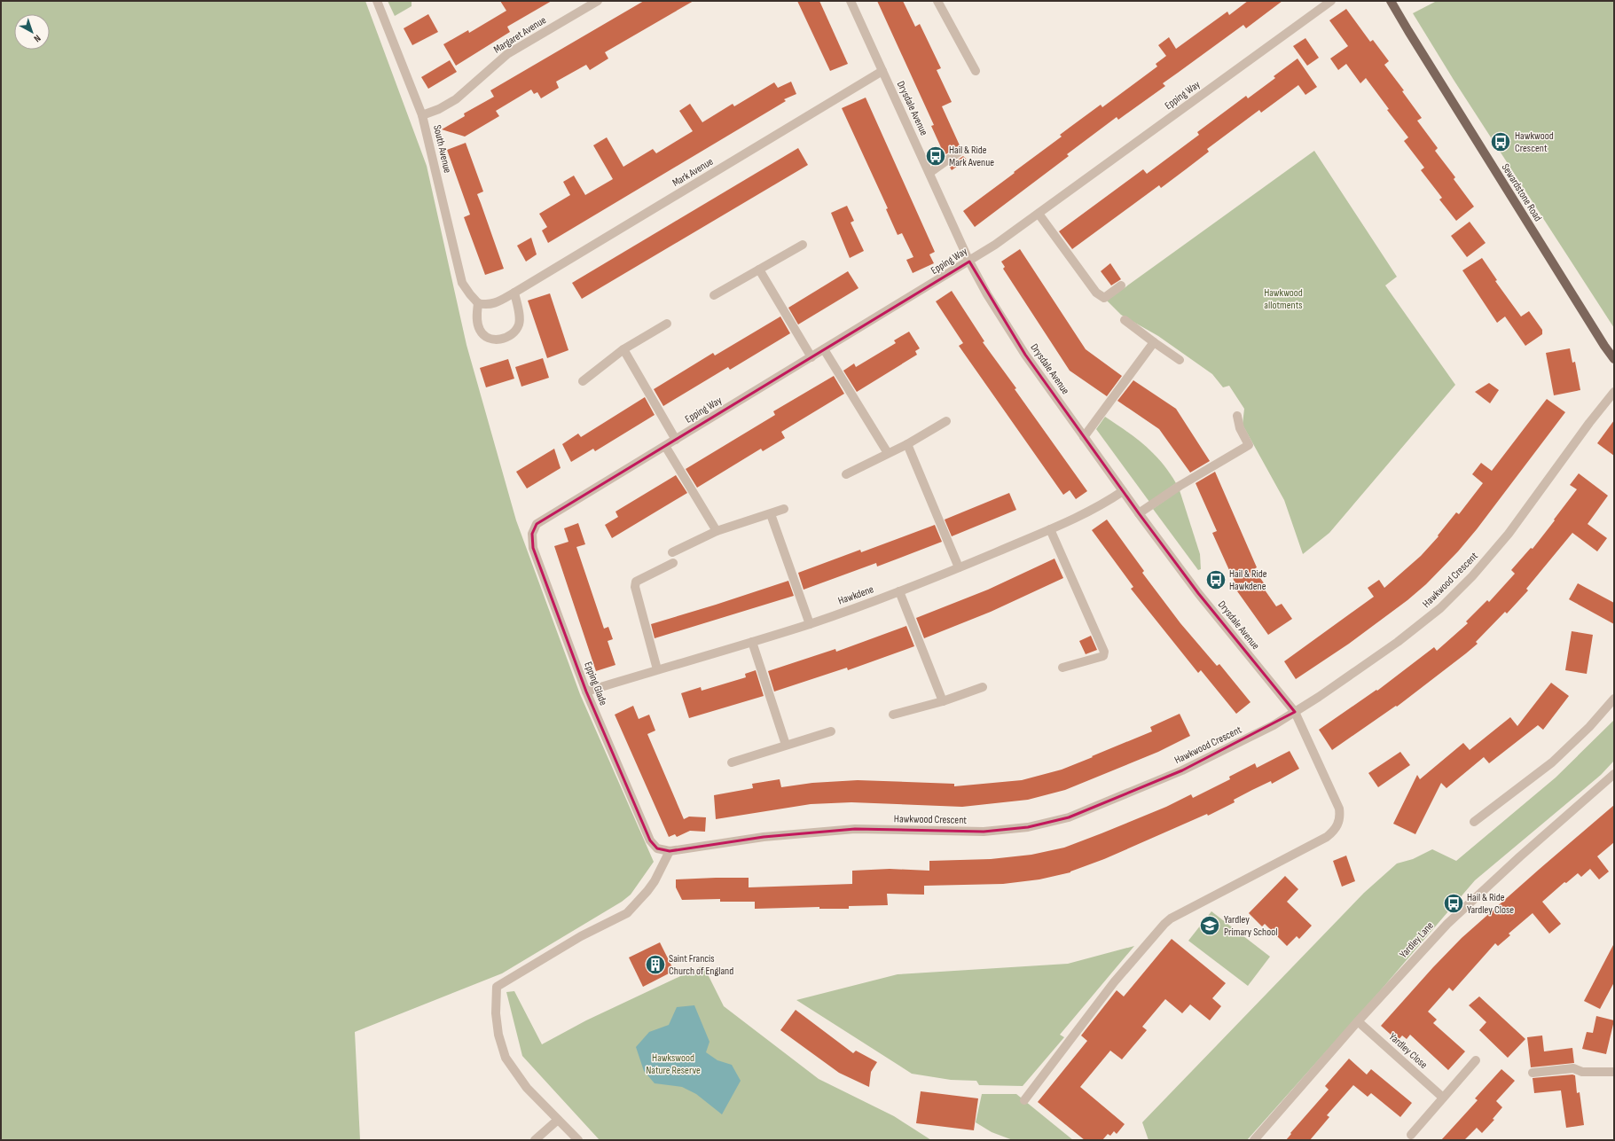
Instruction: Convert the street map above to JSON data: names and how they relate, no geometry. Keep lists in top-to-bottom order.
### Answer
{
  "streets": {
    "main road": ["Sewardstone Road"],
    "street": [
      "Margaret Avenue",
      "Epping Way",
      "Drysdale Avenue",
      "South Avenue",
      "Mark Avenue",
      "Hawkwood Crescent",
      "Hawkdene",
      "Epping Glade",
      "Yardley Lane",
      "Yardley Close"
    ]
  },
  "crossings": [
    ["Margaret Avenue", "South Avenue"],
    ["Epping Way", "Drysdale Avenue"],
    ["Epping Way", "Epping Glade"],
    ["Drysdale Avenue", "Mark Avenue"],
    ["Drysdale Avenue", "Hawkwood Crescent"],
    ["Drysdale Avenue", "Hawkdene"],
    ["South Avenue", "Mark Avenue"],
    ["Hawkwood Crescent", "Epping Glade"],
    ["Hawkdene", "Epping Glade"],
    ["Yardley Lane", "Yardley Close"]
  ],
  "parks": ["Hawkwood allotments", "Hawkswood Nature Reserve"],
  "places": {
    "bus stop": [
      "Hawkwood Crescent",
      "Hail & Ride Mark Avenue",
      "Hail & Ride Hawkdene",
      "Hail & Ride Yardley Close"
    ],
    "school or university": ["Yardley Primary School"],
    "building": ["Saint Francis Church of England"]
  },
  "north": "bottom right"
}
